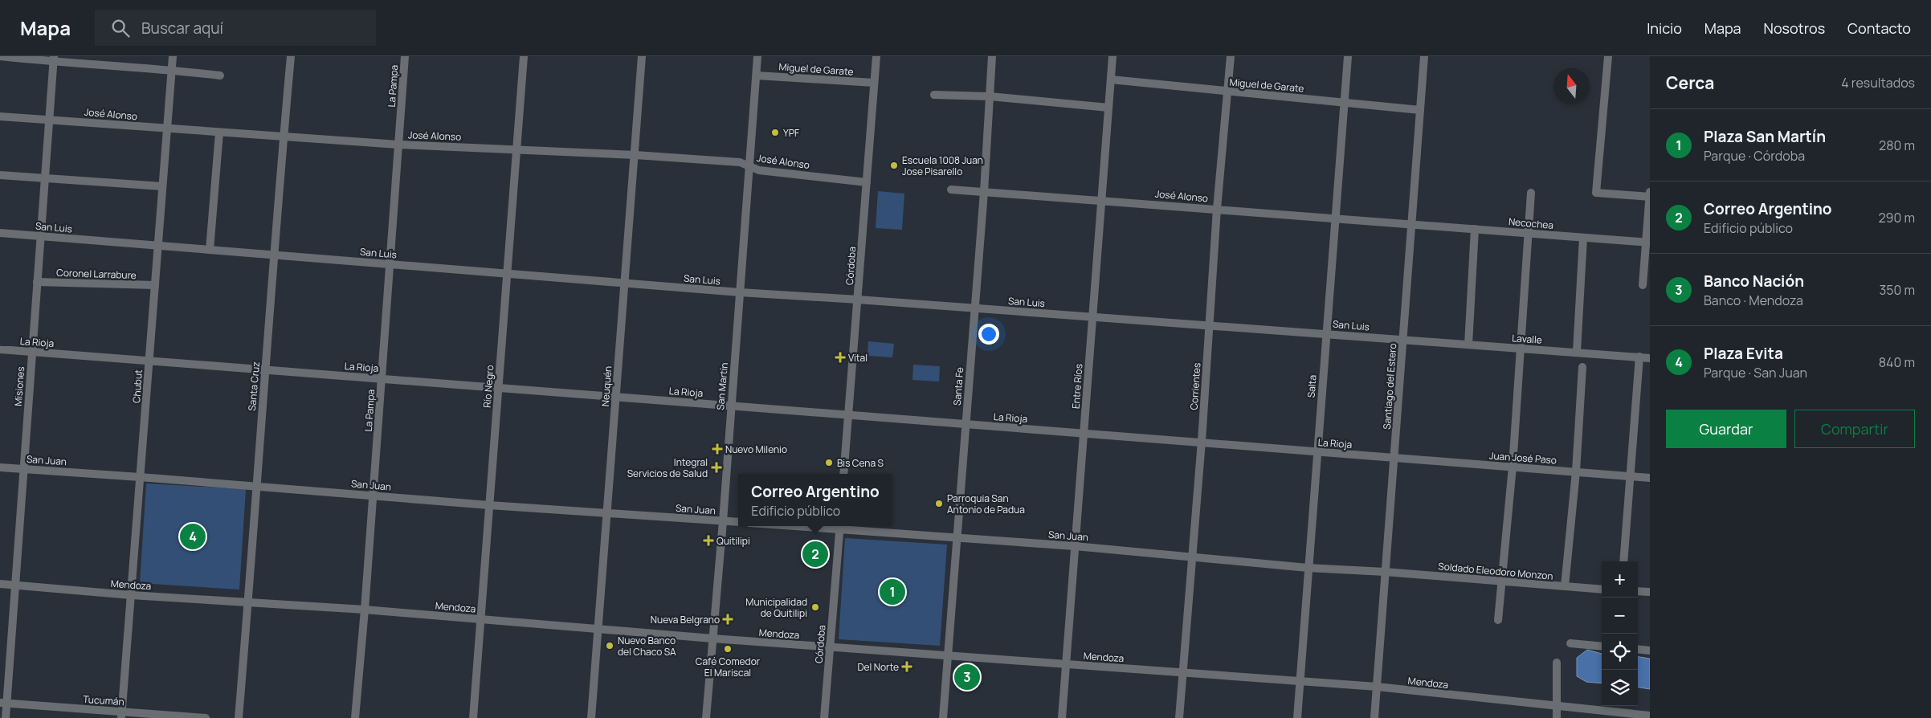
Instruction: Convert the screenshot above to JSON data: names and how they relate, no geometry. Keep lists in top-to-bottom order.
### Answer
{
  "streets": {
    "street": [
      "Miguel de Garate",
      "La Pampa",
      "José Alonso",
      "Necochea",
      "San Luis",
      "Córdoba",
      "Coronel Larrabure",
      "Lavalle",
      "La Rioja",
      "Misiones",
      "Chubut",
      "Santa Cruz",
      "Río Negro",
      "Neuquén",
      "San Martín",
      "Santa Fe",
      "Entre Ríos",
      "Corrientes",
      "Salta",
      "Santiago del Estero",
      "Juan José Paso",
      "San Juan",
      "Soldado Eleodoro Monzon",
      "Mendoza",
      "Tucumán"
    ]
  },
  "crossings": [
    ["Miguel de Garate", "Córdoba"],
    ["Miguel de Garate", "San Martín"],
    ["Miguel de Garate", "Entre Ríos"],
    ["Miguel de Garate", "Corrientes"],
    ["Miguel de Garate", "Salta"],
    ["Miguel de Garate", "Santiago del Estero"],
    ["La Pampa", "José Alonso"],
    ["La Pampa", "San Luis"],
    ["La Pampa", "La Rioja"],
    ["La Pampa", "San Juan"],
    ["La Pampa", "Mendoza"],
    ["José Alonso", "Necochea"],
    ["José Alonso", "Córdoba"],
    ["José Alonso", "Misiones"],
    ["José Alonso", "Chubut"],
    ["José Alonso", "Santa Cruz"],
    ["José Alonso", "Río Negro"],
    ["José Alonso", "Neuquén"],
    ["José Alonso", "San Martín"],
    ["José Alonso", "Santa Fe"],
    ["José Alonso", "Entre Ríos"],
    ["José Alonso", "Corrientes"],
    ["José Alonso", "Salta"],
    ["José Alonso", "Santiago del Estero"],
    ["Necochea", "Santiago del Estero"],
    ["San Luis", "Córdoba"],
    ["San Luis", "Lavalle"],
    ["San Luis", "Misiones"],
    ["San Luis", "Chubut"],
    ["San Luis", "Santa Cruz"],
    ["San Luis", "Río Negro"],
    ["San Luis", "Neuquén"],
    ["San Luis", "San Martín"],
    ["San Luis", "Santa Fe"],
    ["San Luis", "Entre Ríos"],
    ["San Luis", "Corrientes"],
    ["San Luis", "Salta"],
    ["San Luis", "Santiago del Estero"],
    ["Córdoba", "La Rioja"],
    ["Córdoba", "San Juan"],
    ["Córdoba", "Mendoza"],
    ["Coronel Larrabure", "Misiones"],
    ["Coronel Larrabure", "Chubut"],
    ["Lavalle", "Santiago del Estero"],
    ["La Rioja", "Misiones"],
    ["La Rioja", "Chubut"],
    ["La Rioja", "Santa Cruz"],
    ["La Rioja", "Río Negro"],
    ["La Rioja", "Neuquén"],
    ["La Rioja", "San Martín"],
    ["La Rioja", "Santa Fe"],
    ["La Rioja", "Entre Ríos"],
    ["La Rioja", "Corrientes"],
    ["La Rioja", "Salta"],
    ["La Rioja", "Santiago del Estero"],
    ["La Rioja", "Juan José Paso"],
    ["Misiones", "San Juan"],
    ["Misiones", "Mendoza"],
    ["Misiones", "Tucumán"],
    ["Chubut", "San Juan"],
    ["Chubut", "Mendoza"],
    ["Chubut", "Tucumán"],
    ["Santa Cruz", "San Juan"],
    ["Santa Cruz", "Mendoza"],
    ["Río Negro", "San Juan"],
    ["Río Negro", "Mendoza"],
    ["Neuquén", "San Juan"],
    ["Neuquén", "Mendoza"],
    ["San Martín", "San Juan"],
    ["San Martín", "Mendoza"],
    ["Santa Fe", "San Juan"],
    ["Santa Fe", "Mendoza"],
    ["Entre Ríos", "San Juan"],
    ["Entre Ríos", "Mendoza"],
    ["Corrientes", "San Juan"],
    ["Corrientes", "Mendoza"],
    ["Salta", "San Juan"],
    ["Salta", "Mendoza"],
    ["Santiago del Estero", "Juan José Paso"],
    ["Santiago del Estero", "San Juan"],
    ["Santiago del Estero", "Soldado Eleodoro Monzon"],
    ["Santiago del Estero", "Mendoza"],
    ["San Juan", "Soldado Eleodoro Monzon"]
  ],
  "places": {
    "other": [
      "YPF",
      "Escuela 1008 Juan Jose Pisarello",
      "Bis Cena S",
      "Parroquia San Antonio de Padua",
      "Municipalidad de Quitilipi",
      "Nuevo Banco del Chaco SA",
      "Café Comedor El Mariscal"
    ],
    "health": [
      "Vital",
      "Nuevo Milenio",
      "Integral Servicios de Salud",
      "Quitilipi",
      "Nueva Belgrano",
      "Del Norte"
    ]
  },
  "north": "top",
  "page": {
    "header": "Mapa",
    "search": "Buscar aquí",
    "nav": [
      "Inicio",
      "Mapa",
      "Nosotros",
      "Contacto"
    ],
    "heading": ["Cerca", "4 resultados"],
    "list": [
      {
        "mark": "1",
        "name": "Plaza San Martín",
        "note": "Parque · Córdoba",
        "value": "280 m"
      },
      {
        "mark": "2",
        "name": "Correo Argentino",
        "note": "Edificio público",
        "value": "290 m"
      },
      {
        "mark": "3",
        "name": "Banco Nación",
        "note": "Banco · Mendoza",
        "value": "350 m"
      },
      {
        "mark": "4",
        "name": "Plaza Evita",
        "note": "Parque · San Juan",
        "value": "840 m"
      }
    ],
    "buttons": ["Guardar", "Compartir"],
    "popup": ["Correo Argentino", "Edificio público"],
    "pins": [
      "4",
      "2",
      "1",
      "3"
    ],
    "map_buttons": ["+", "−"]
  }
}
